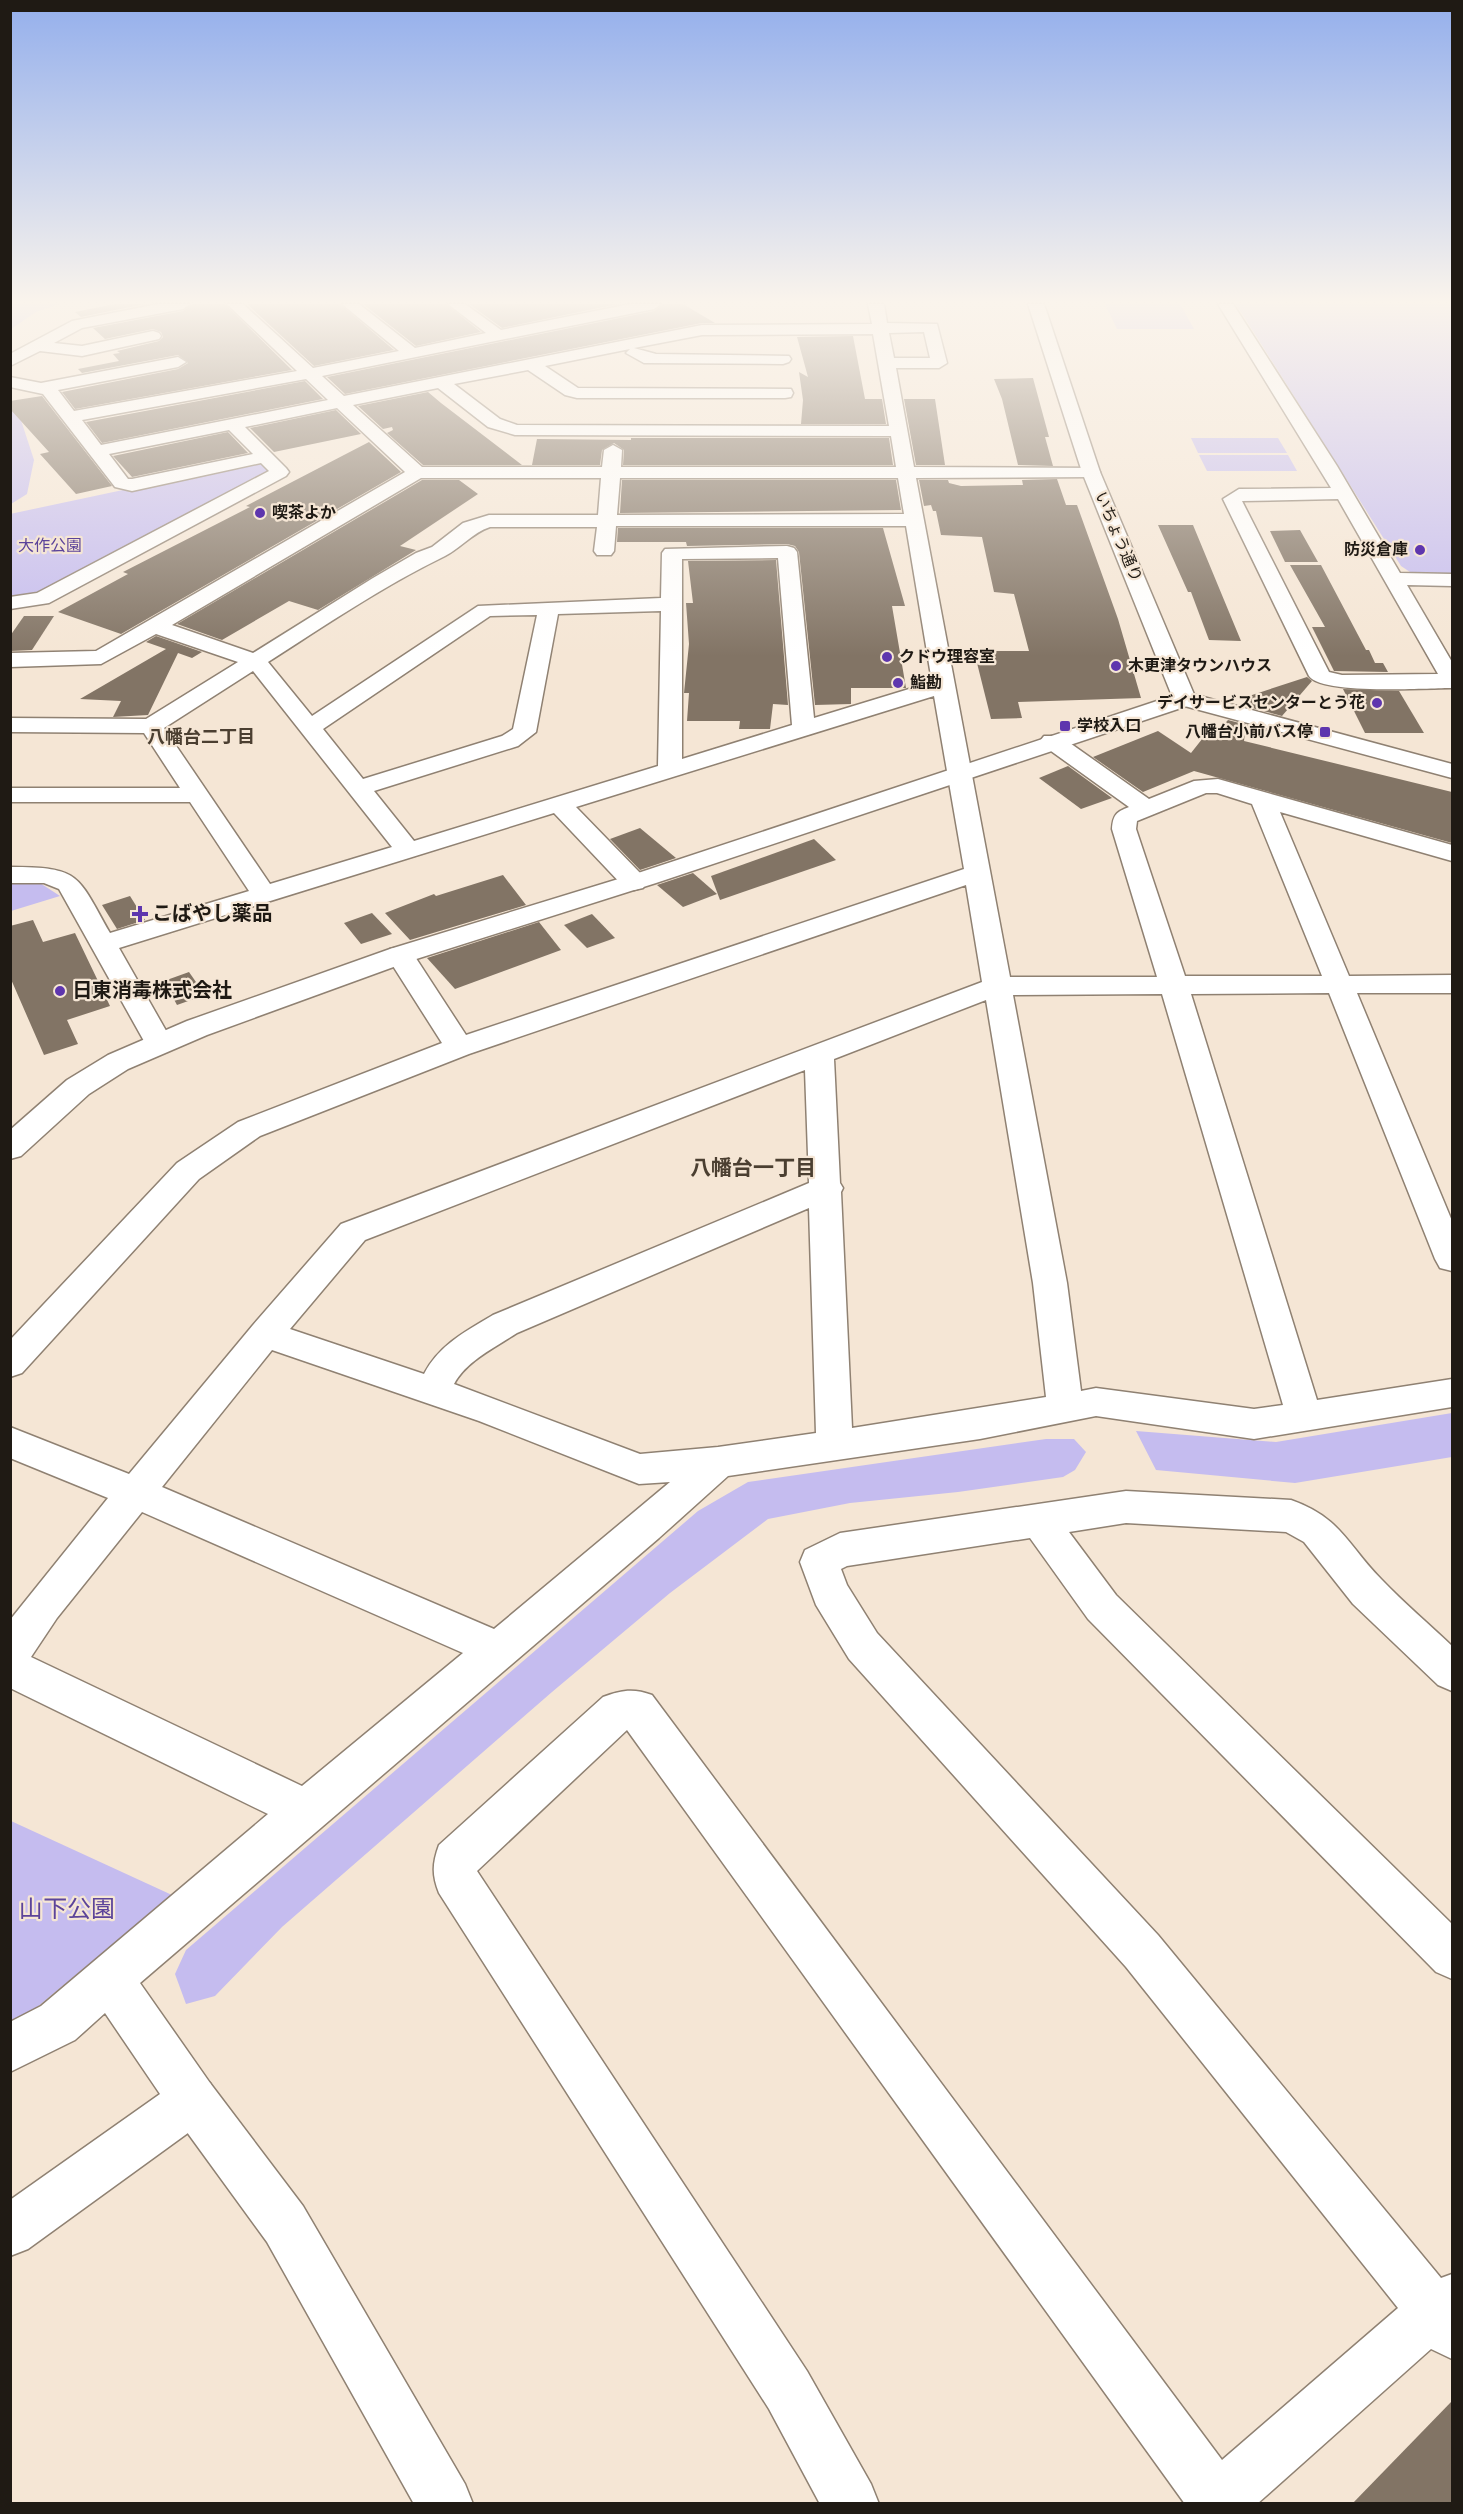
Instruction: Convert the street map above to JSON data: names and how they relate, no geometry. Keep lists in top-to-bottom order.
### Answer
{
  "streets": {
    "street": ["いちょう通り"]
  },
  "districts": ["八幡台二丁目", "八幡台一丁目"],
  "parks": ["大作公園", "山下公園"],
  "places": {
    "other": [
      "喫茶よか",
      "防災倉庫",
      "クドウ理容室",
      "木更津タウンハウス",
      "鮨勘",
      "デイサービスセンターとう花",
      "日東消毒株式会社"
    ],
    "transit": ["学校入口", "八幡台小前バス停"],
    "health": ["こばやし薬品"]
  }
}
